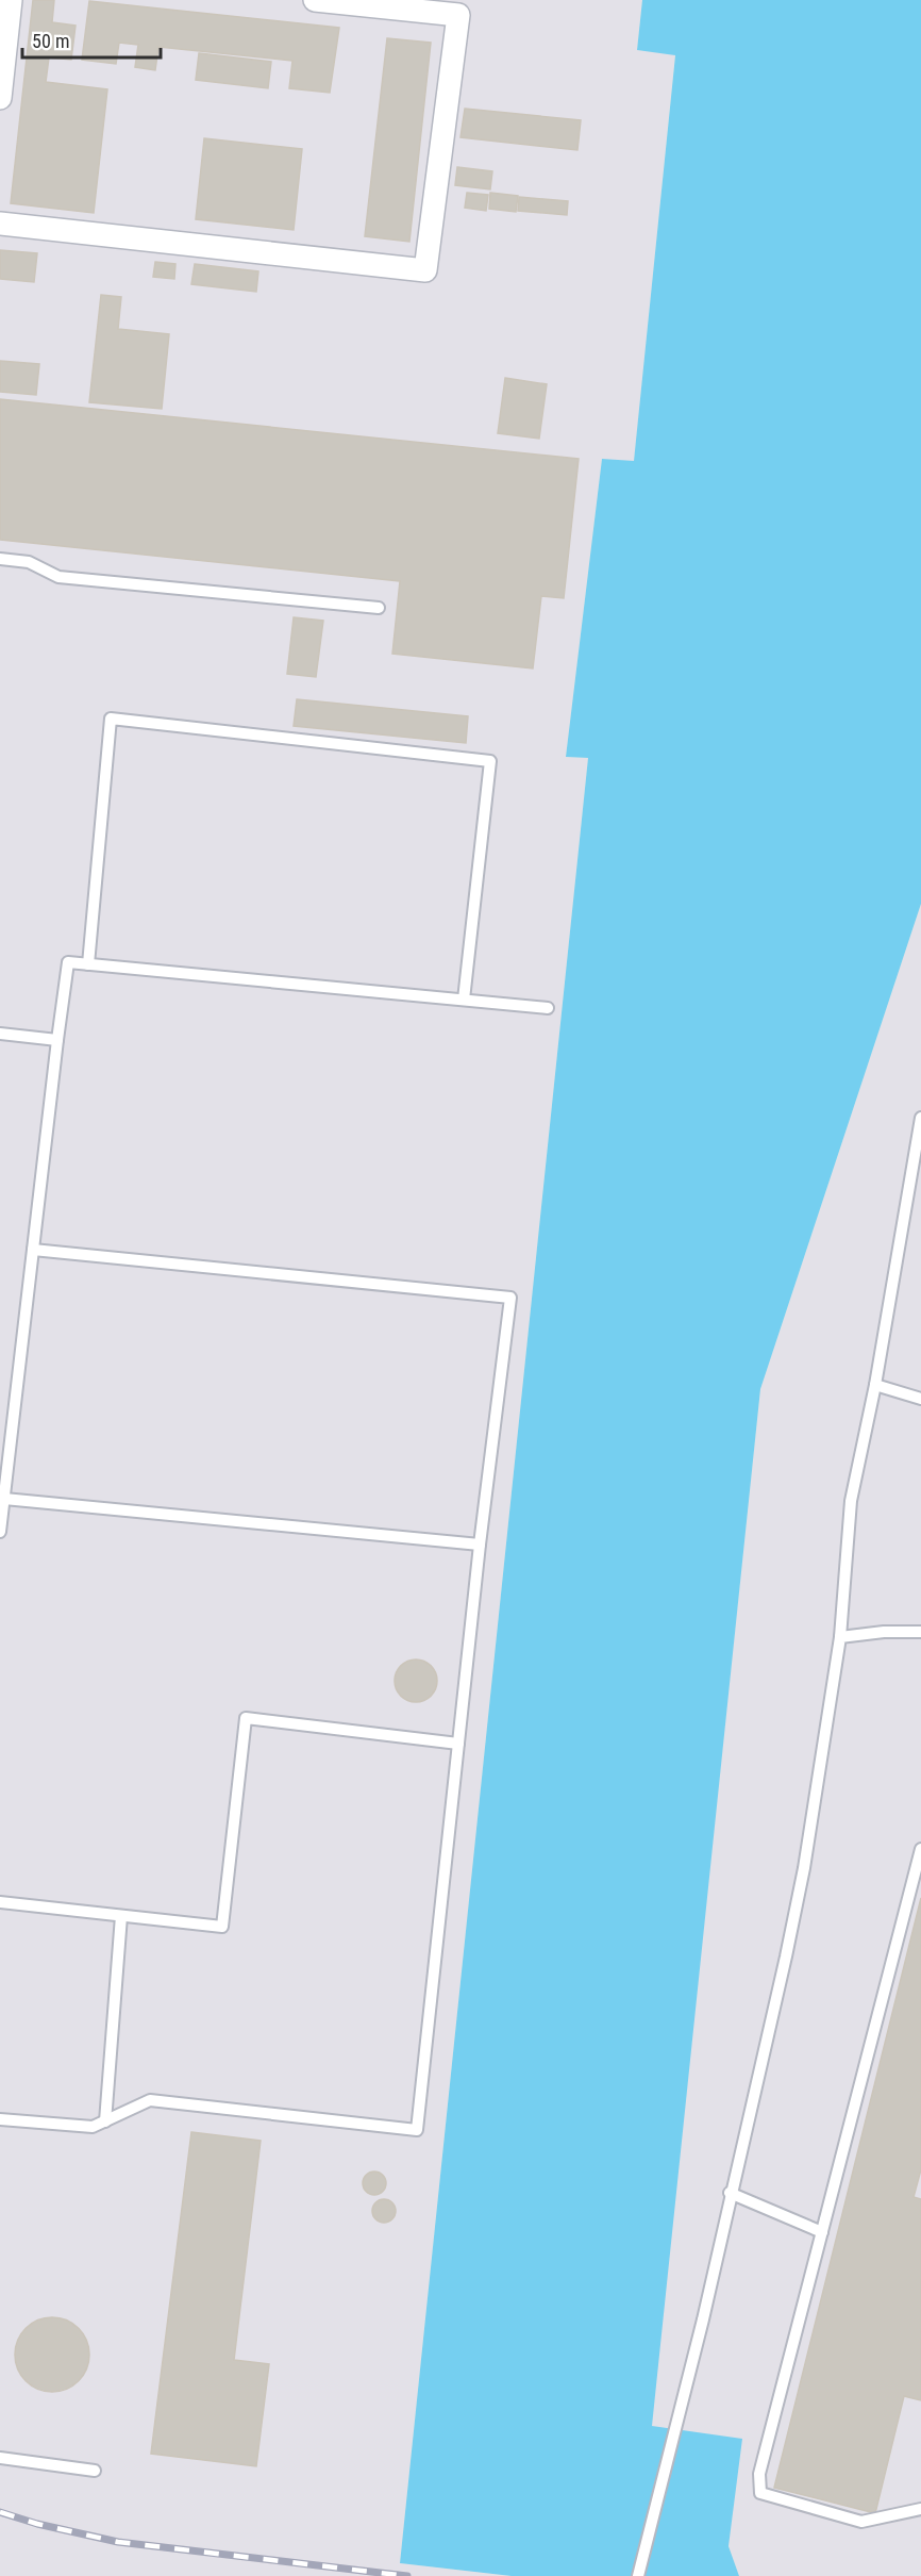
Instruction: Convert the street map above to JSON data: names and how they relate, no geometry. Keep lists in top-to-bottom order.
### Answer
{
  "scale_bar": "50 m"
}
